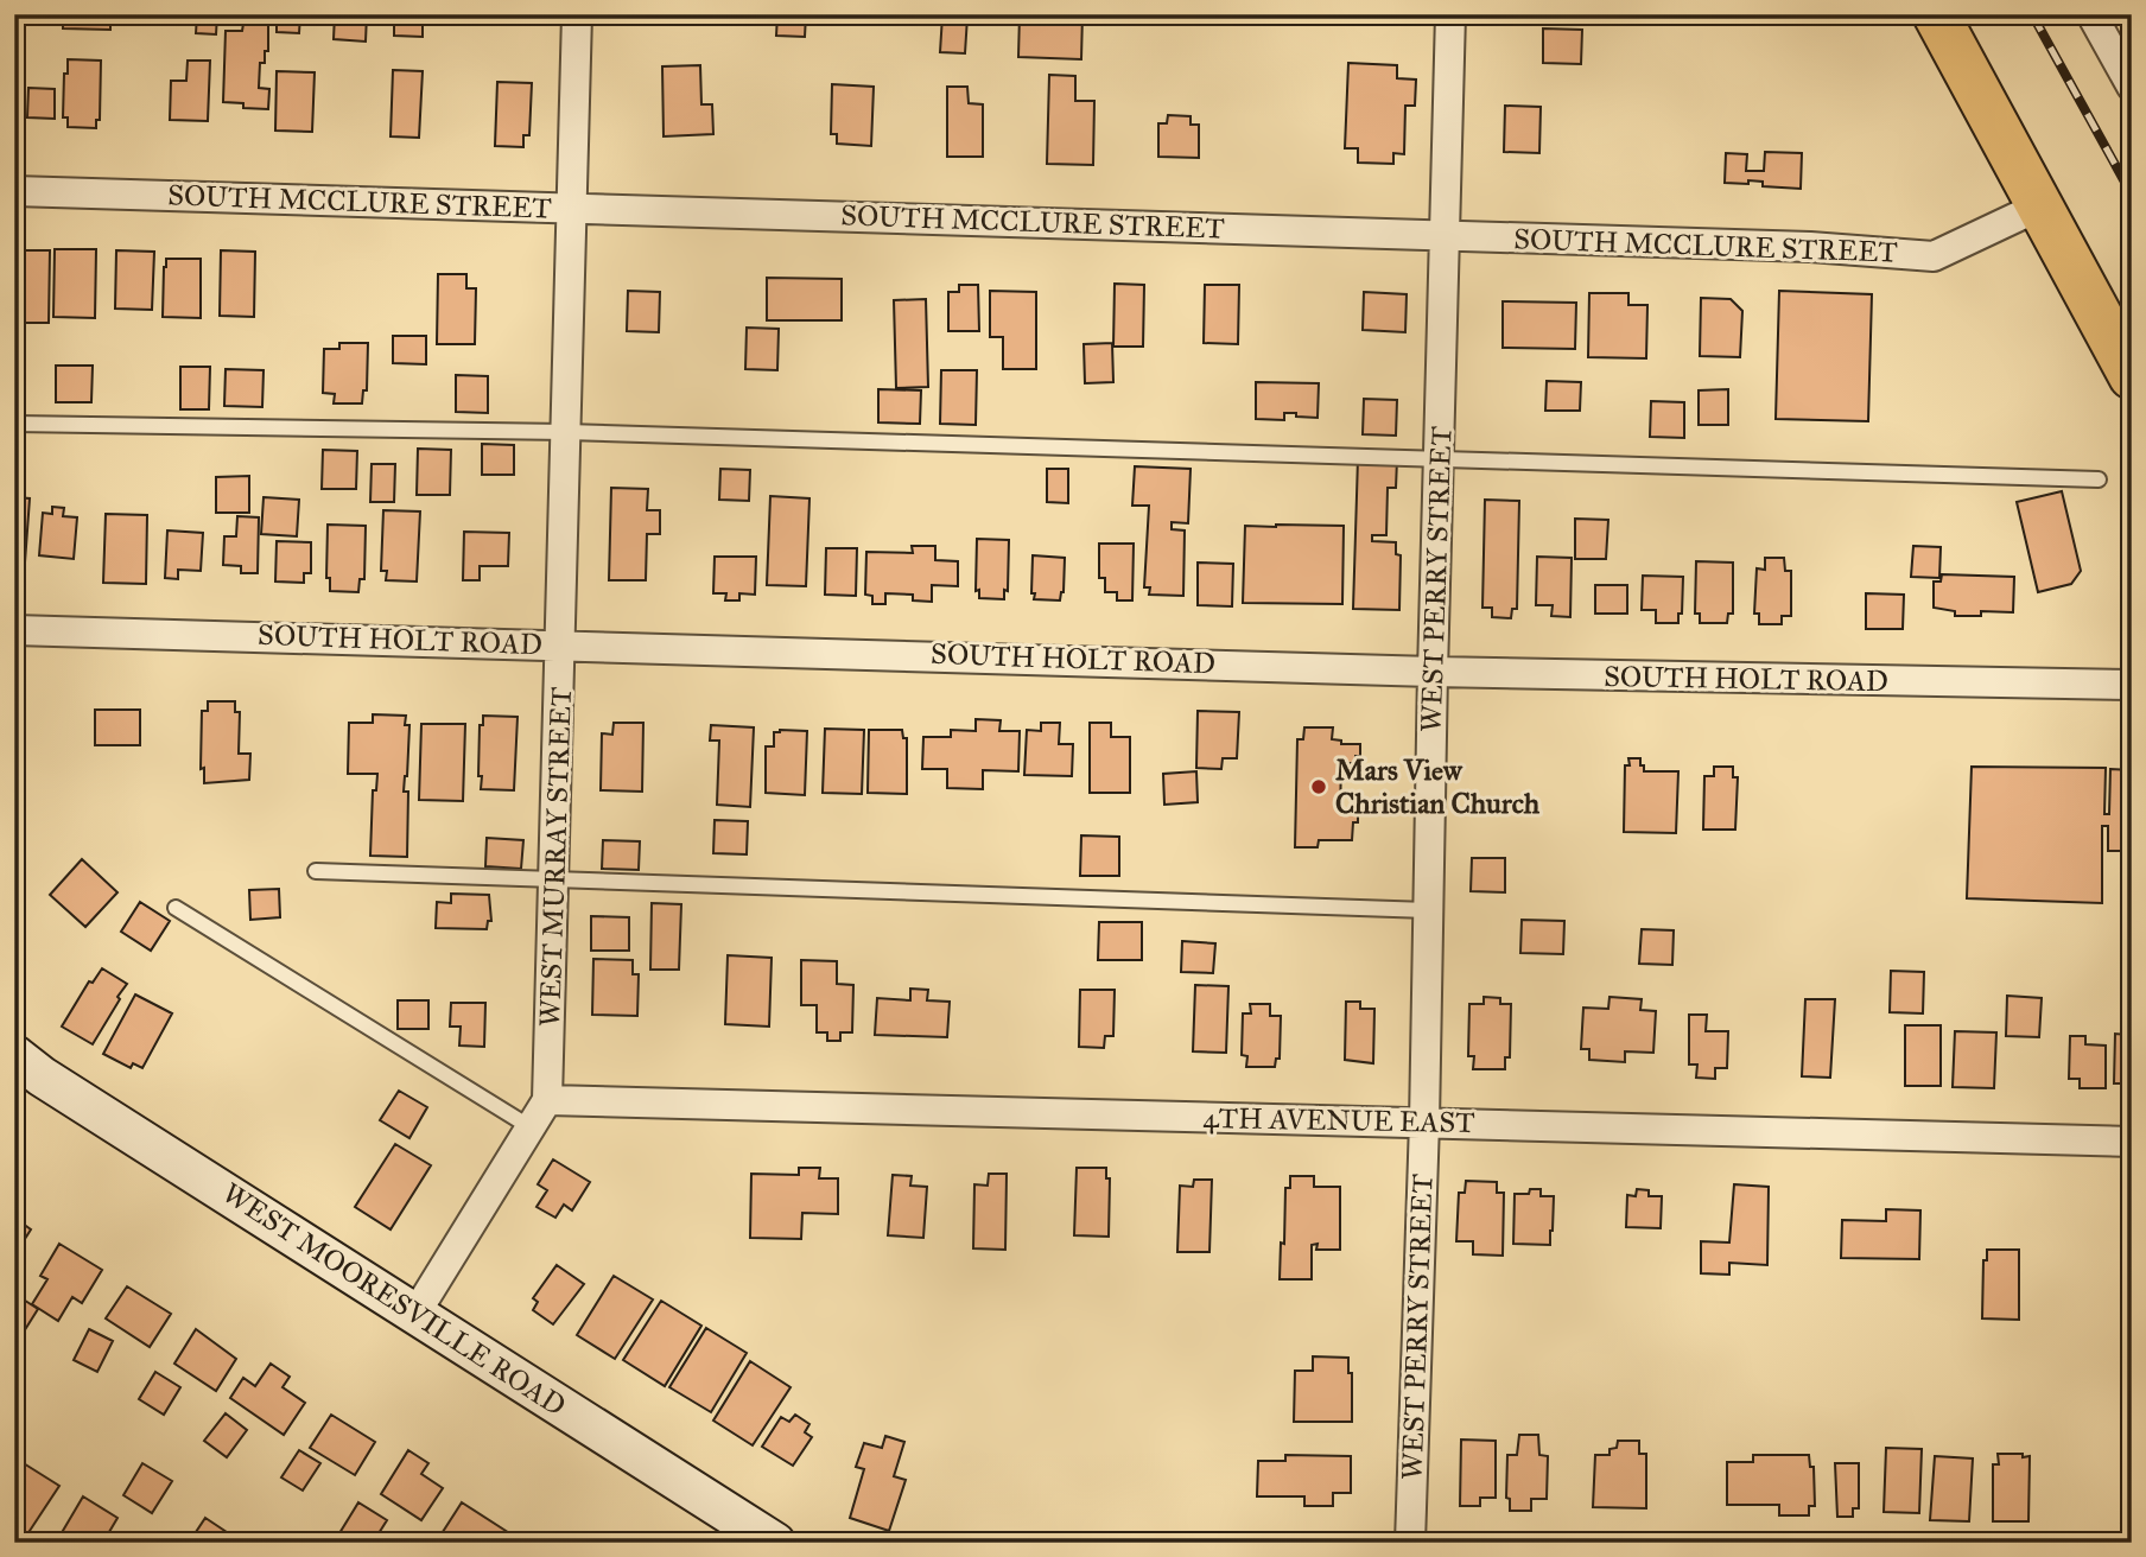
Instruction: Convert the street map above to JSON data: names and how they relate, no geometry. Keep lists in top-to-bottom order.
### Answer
{
  "streets": {
    "main road": ["WEST MOORESVILLE ROAD"],
    "street": [
      "SOUTH MCCLURE STREET",
      "WEST PERRY STREET",
      "SOUTH HOLT ROAD",
      "WEST MURRAY STREET",
      "4TH AVENUE EAST"
    ]
  },
  "crossings": [
    ["SOUTH MCCLURE STREET", "WEST PERRY STREET"],
    ["SOUTH MCCLURE STREET", "WEST MURRAY STREET"],
    ["WEST PERRY STREET", "SOUTH HOLT ROAD"],
    ["WEST PERRY STREET", "4TH AVENUE EAST"],
    ["SOUTH HOLT ROAD", "WEST MURRAY STREET"],
    ["WEST MURRAY STREET", "4TH AVENUE EAST"],
    ["WEST MURRAY STREET", "WEST MOORESVILLE ROAD"]
  ],
  "places": ["Mars View Christian Church"]
}
